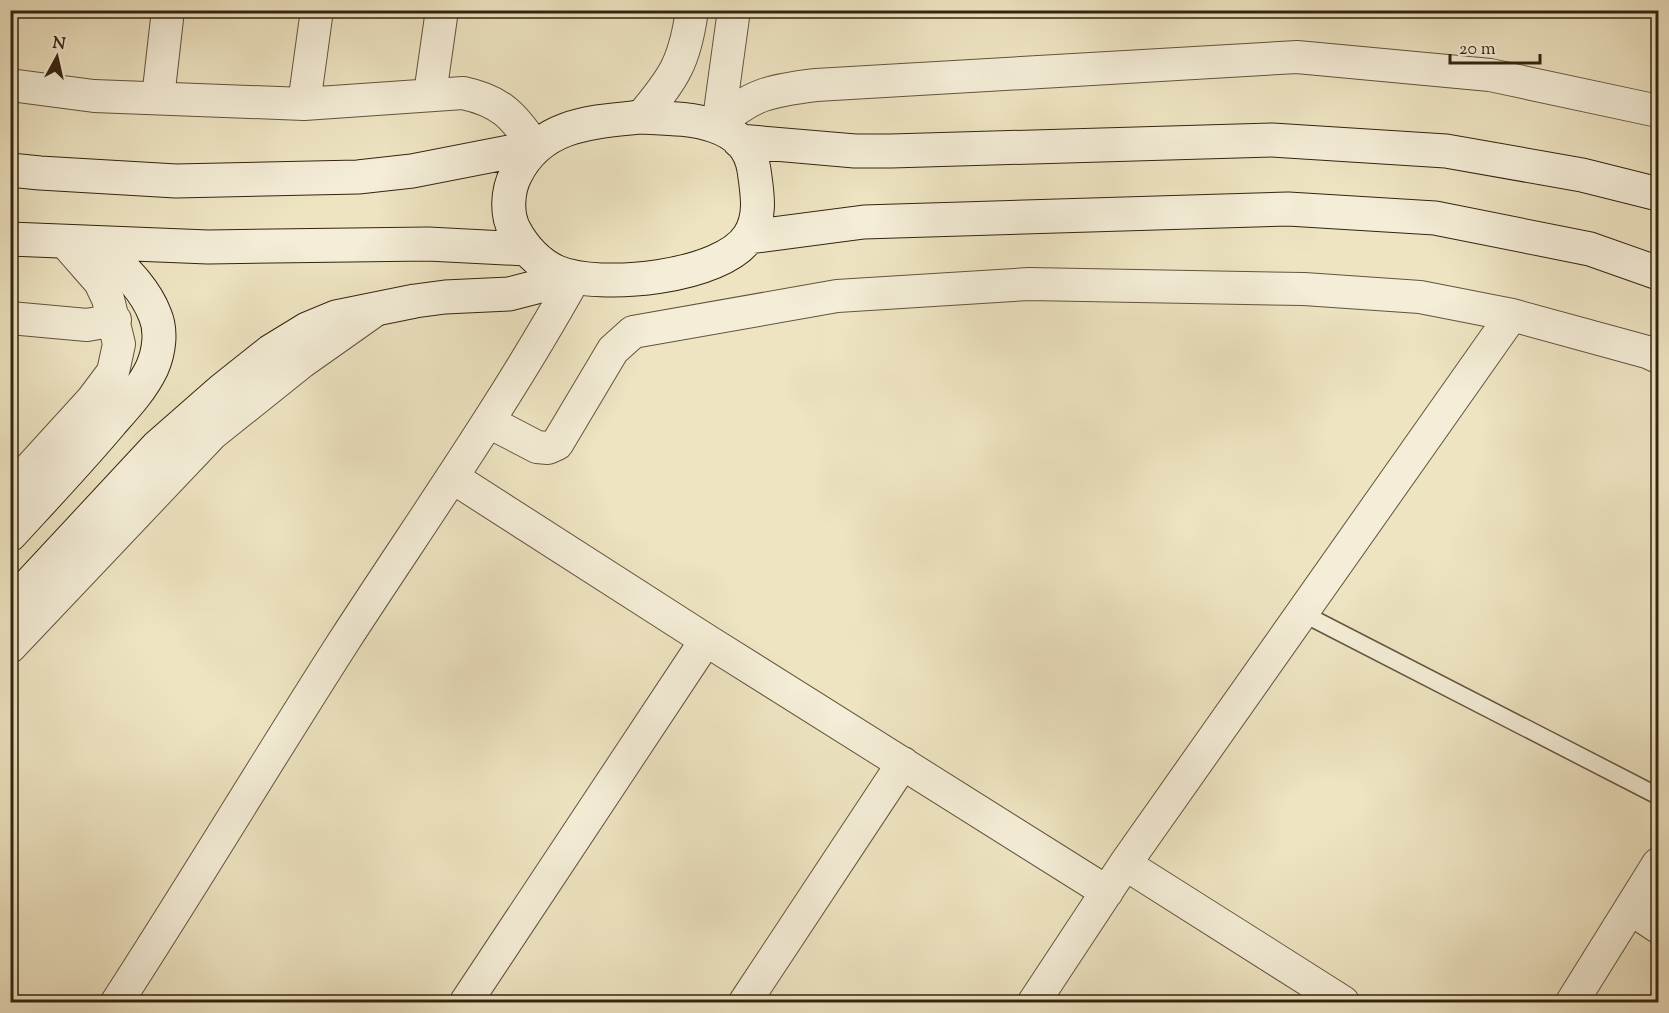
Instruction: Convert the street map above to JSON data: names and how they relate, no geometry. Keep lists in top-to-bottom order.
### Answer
{
  "scale_bar": "20 m",
  "north": "top"
}
